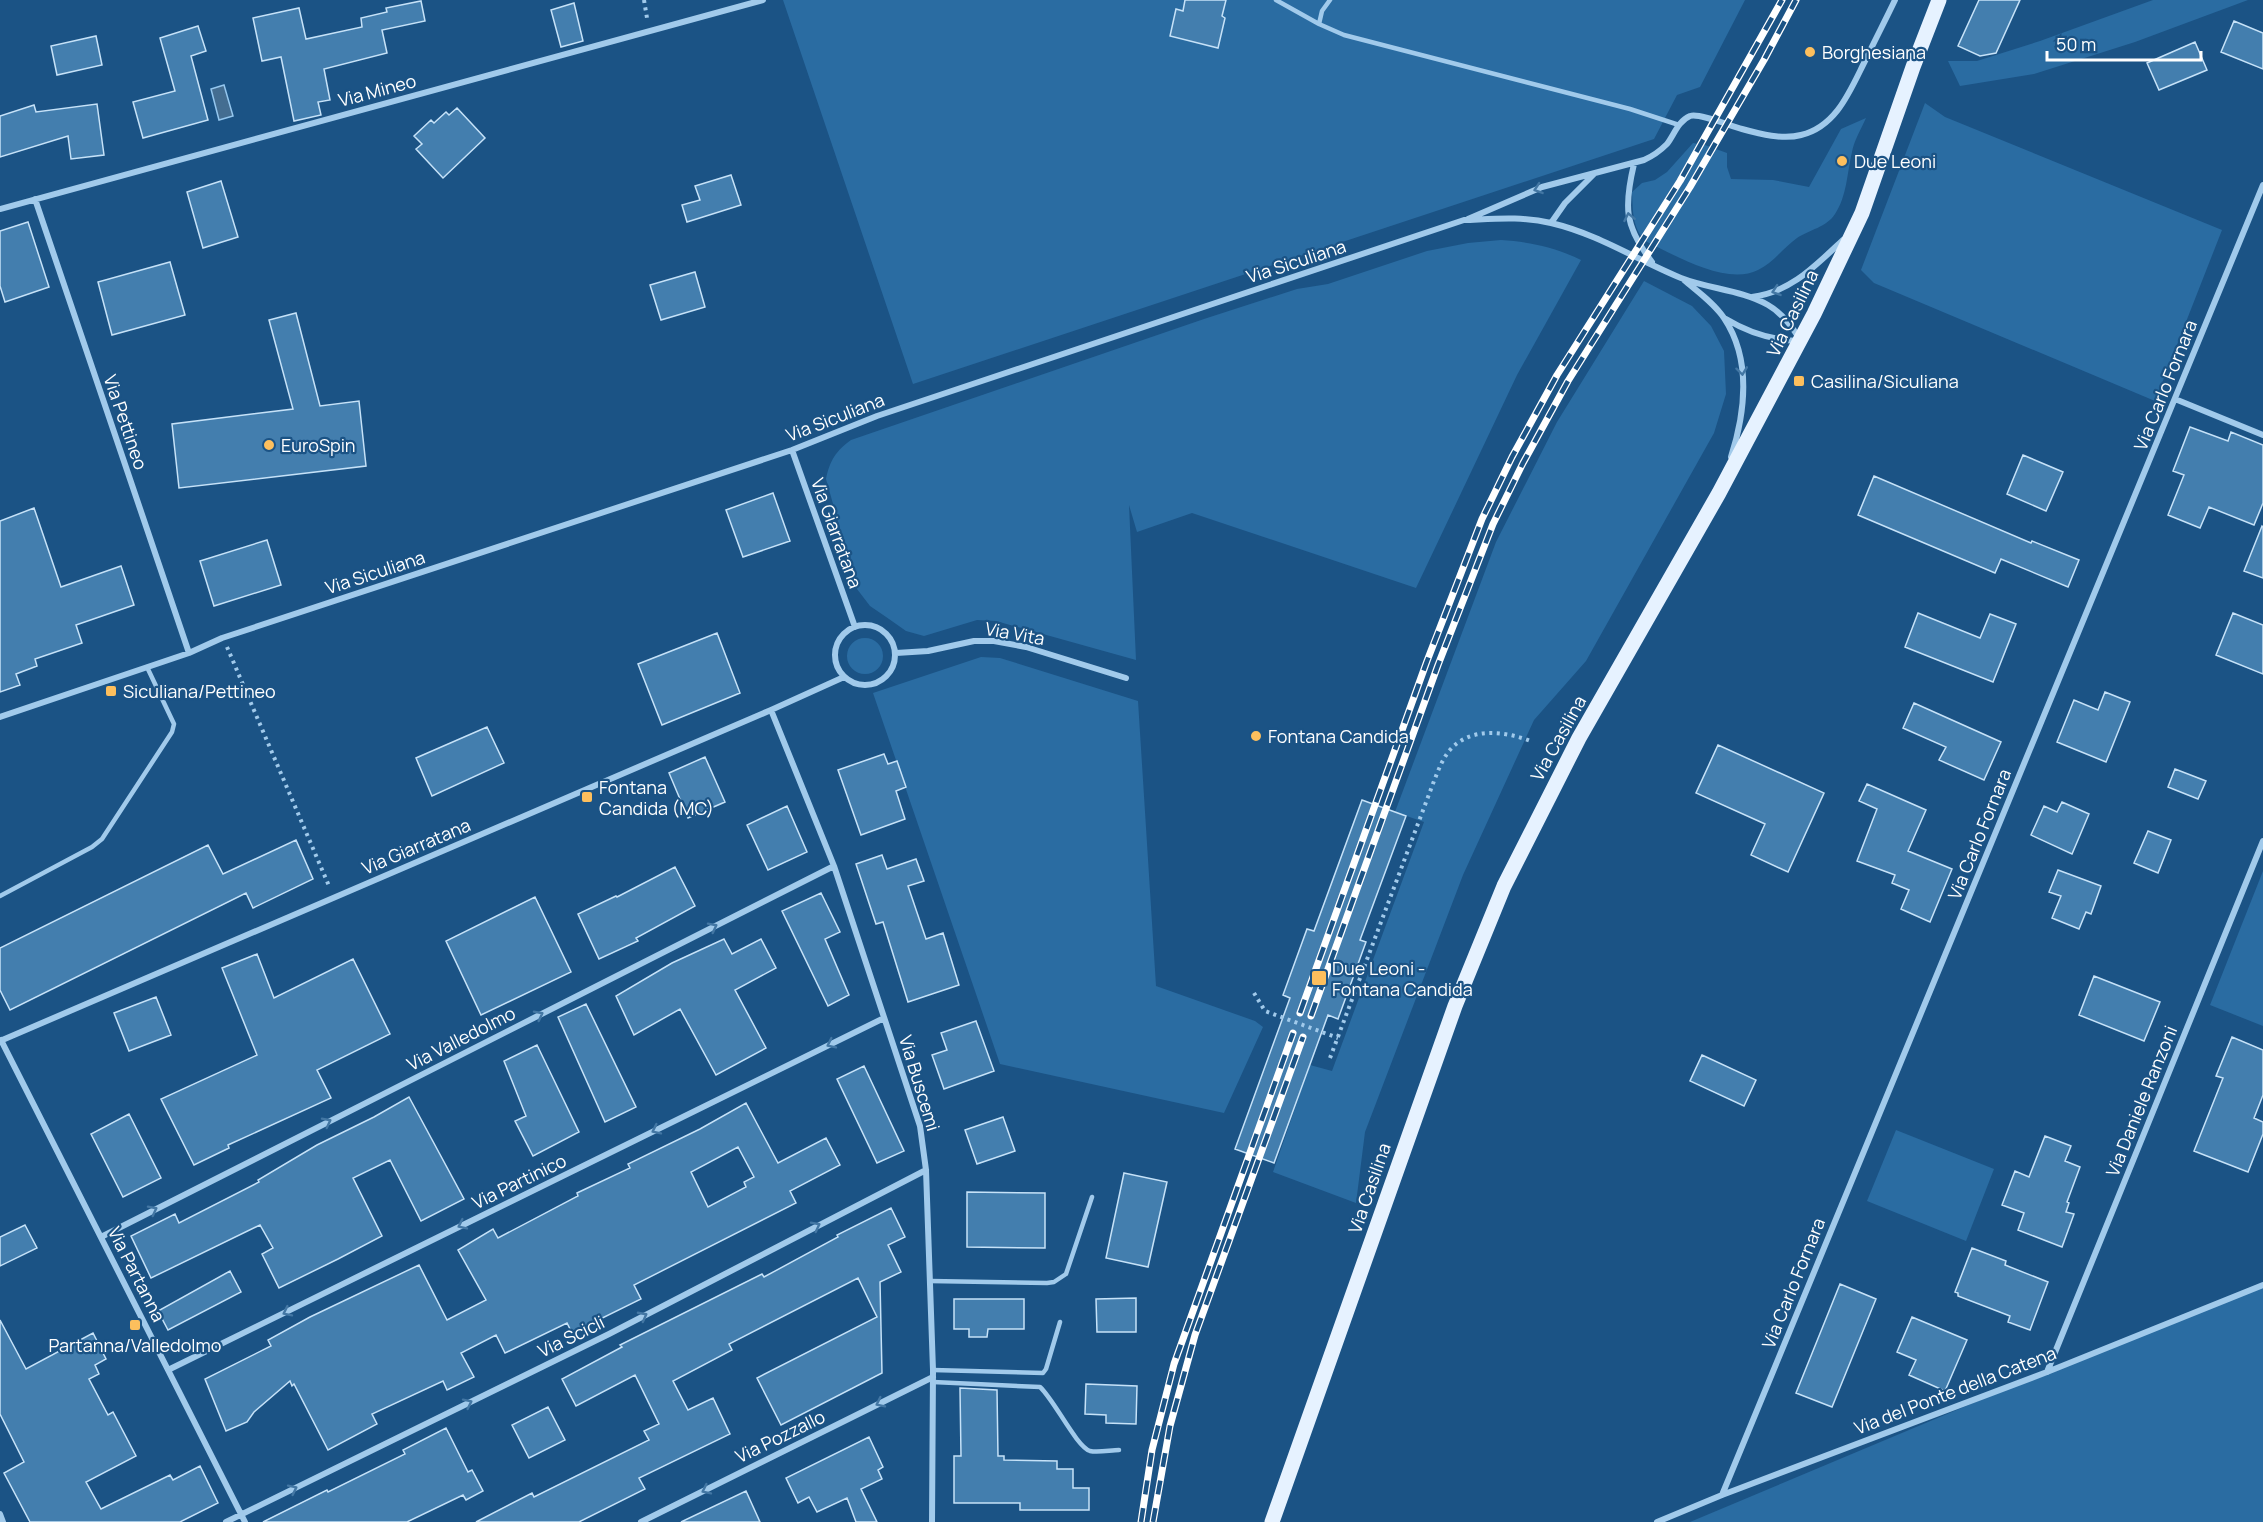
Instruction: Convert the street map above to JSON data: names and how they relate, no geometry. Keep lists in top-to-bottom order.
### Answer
{
  "streets": {
    "main road": ["Via Casilina"],
    "street": [
      "Via Mineo",
      "Via Siculiana",
      "Via Carlo Fornara",
      "Via Pettineo",
      "Via Giarratana",
      "Via Vita",
      "Via Valledolmo",
      "Via Buscemi",
      "Via Daniele Ranzoni",
      "Via Partinico",
      "Via Partanna",
      "Via Scicli",
      "Via del Ponte della Catena",
      "Via Pozzallo"
    ]
  },
  "crossings": [
    ["Via Mineo", "Via Pettineo"],
    ["Via Siculiana", "Via Pettineo"],
    ["Via Siculiana", "Via Giarratana"],
    ["Via Carlo Fornara", "Via del Ponte della Catena"],
    ["Via Giarratana", "Via Vita"],
    ["Via Giarratana", "Via Buscemi"],
    ["Via Giarratana", "Via Partanna"],
    ["Via Valledolmo", "Via Buscemi"],
    ["Via Valledolmo", "Via Partanna"],
    ["Via Buscemi", "Via Partinico"],
    ["Via Buscemi", "Via Scicli"],
    ["Via Buscemi", "Via Pozzallo"],
    ["Via Daniele Ranzoni", "Via del Ponte della Catena"],
    ["Via Partinico", "Via Partanna"],
    ["Via Partanna", "Via Scicli"]
  ],
  "one_way": [
    "Via Valledolmo",
    "Via Partinico",
    "Via Scicli",
    "Via Pozzallo"
  ],
  "places": {
    "other": [
      "Borghesiana",
      "Due Leoni",
      "EuroSpin",
      "Fontana Candida"
    ],
    "transit": [
      "Casilina/Siculiana",
      "Siculiana/Pettineo",
      "Fontana Candida (MC)",
      "Due Leoni - Fontana Candida",
      "Partanna/Valledolmo"
    ]
  },
  "scale_bar": "50 m"
}
